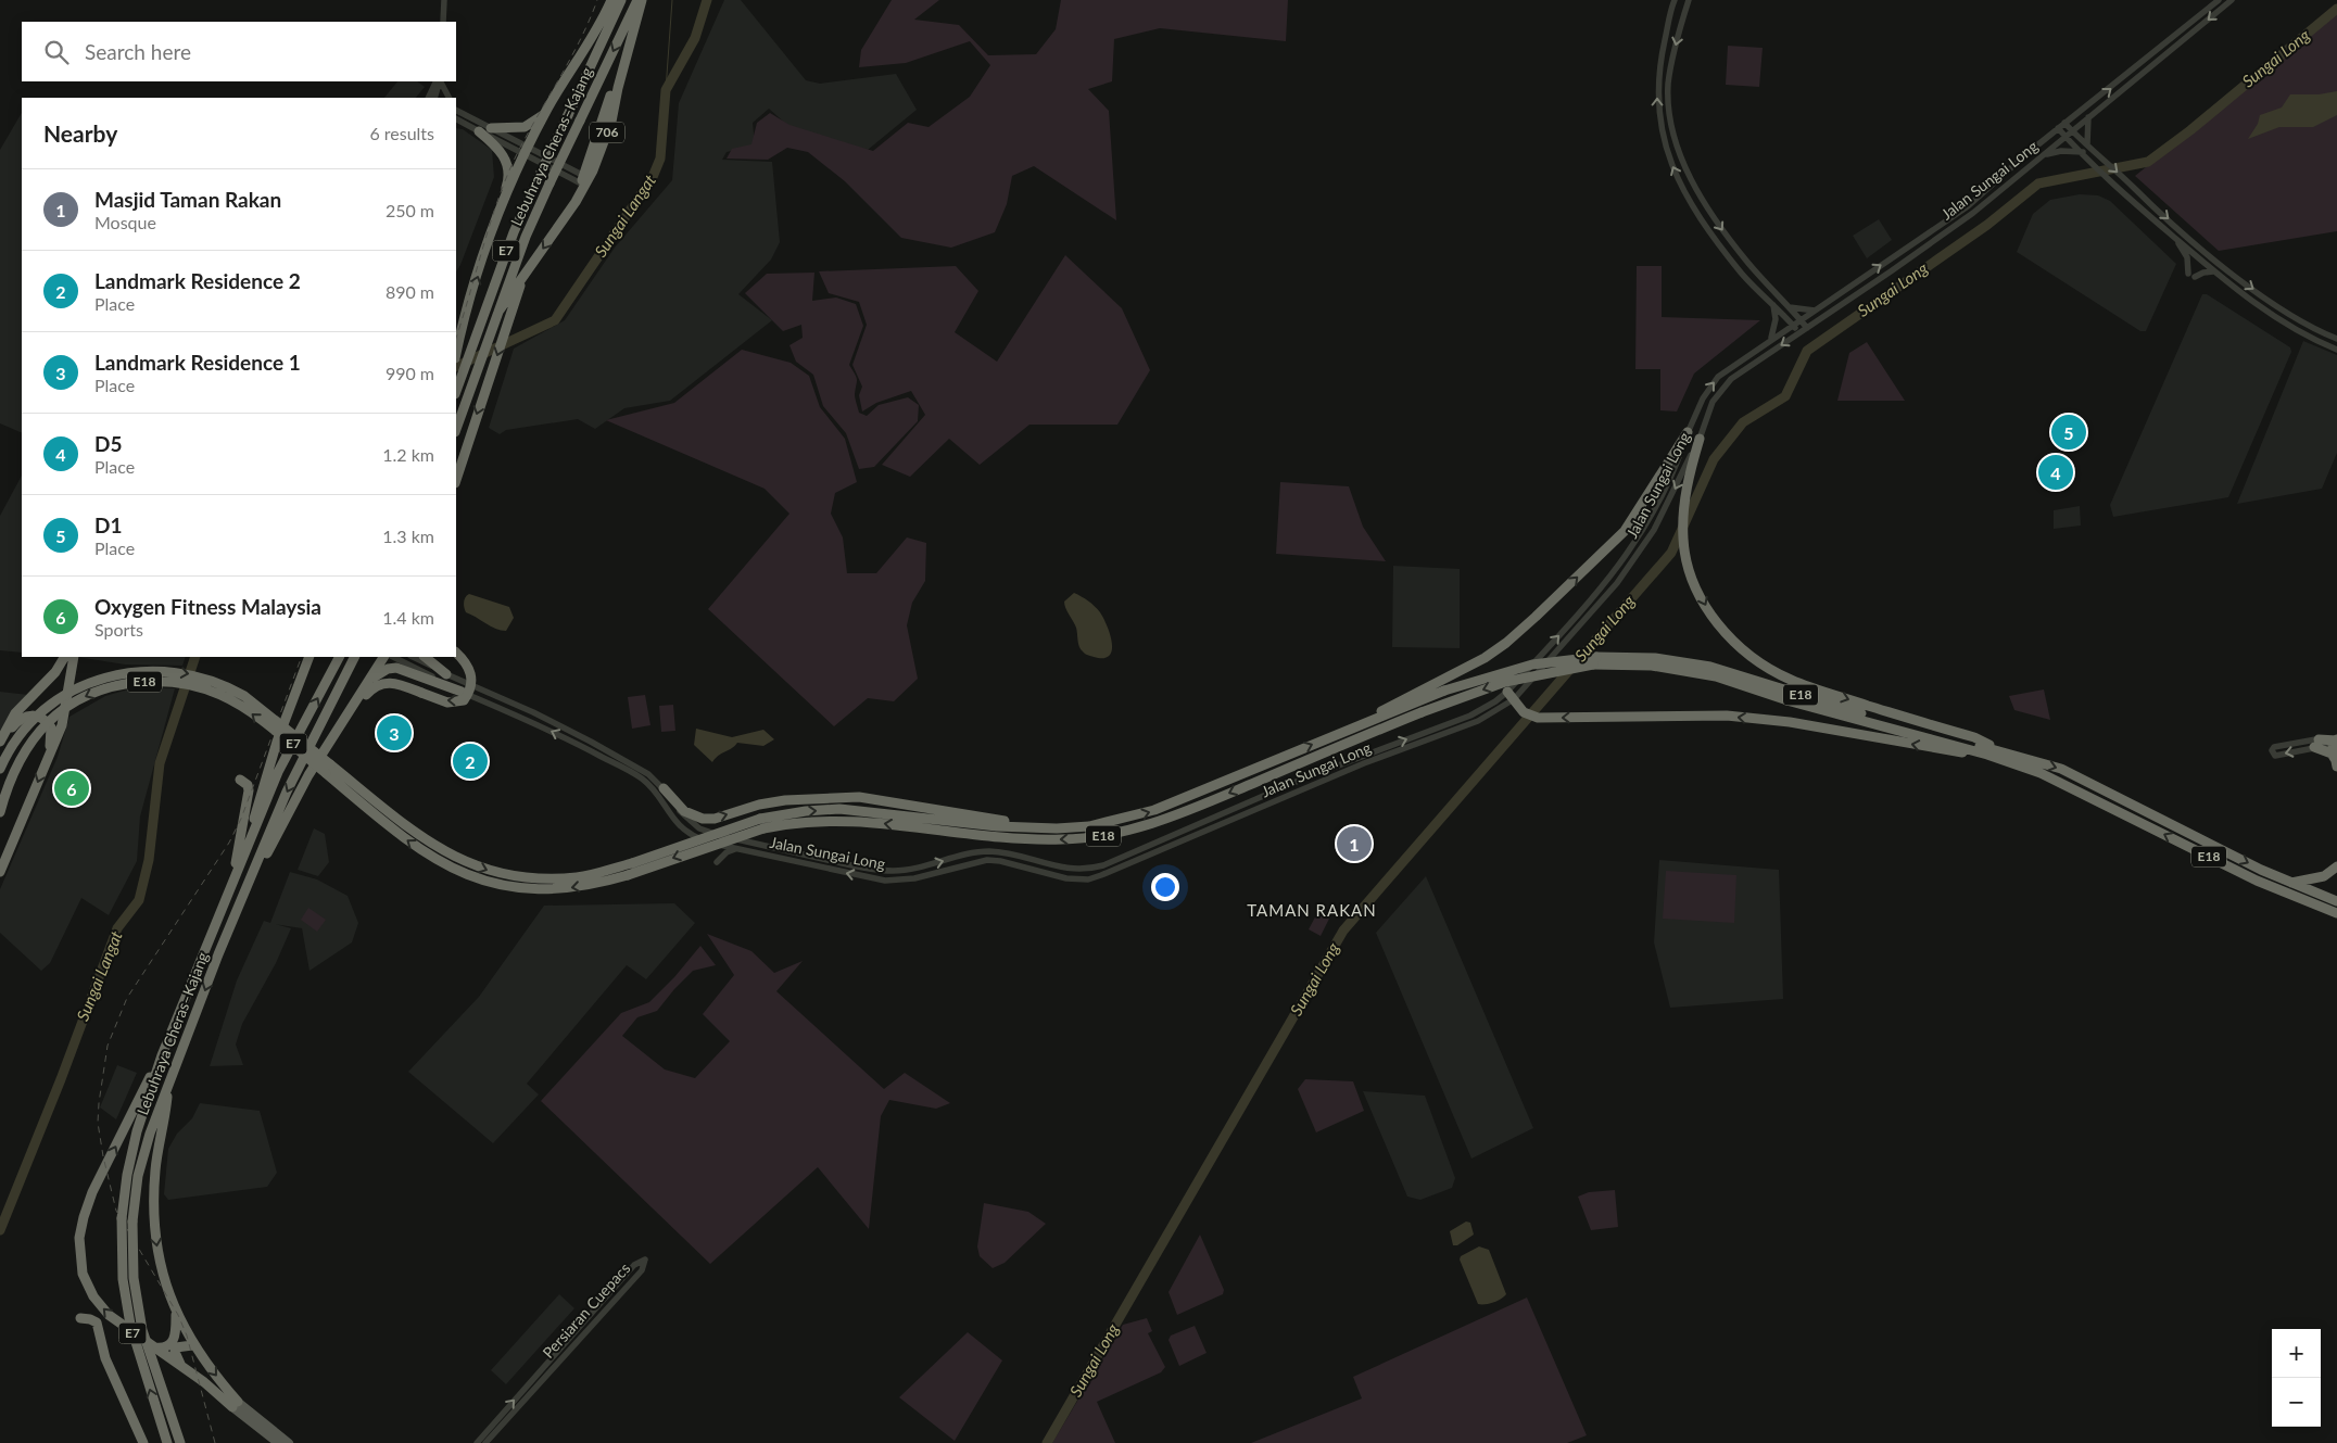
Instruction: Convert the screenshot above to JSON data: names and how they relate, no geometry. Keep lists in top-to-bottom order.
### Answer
{
  "streets": {
    "highway": [
      "706",
      "Lebuhraya Cheras–Kajang",
      "E7",
      "E18"
    ],
    "street": ["Jalan Sungai Long", "Persiaran Cuepacs"]
  },
  "districts": ["TAMAN RAKAN"],
  "water": ["Sungai Long", "Sungai Langat"],
  "page": {
    "search": "Search here",
    "heading": ["Nearby", "6 results"],
    "list": [
      {
        "mark": "1",
        "name": "Masjid Taman Rakan",
        "note": "Mosque",
        "value": "250 m"
      },
      {
        "mark": "2",
        "name": "Landmark Residence 2",
        "note": "Place",
        "value": "890 m"
      },
      {
        "mark": "3",
        "name": "Landmark Residence 1",
        "note": "Place",
        "value": "990 m"
      },
      {
        "mark": "4",
        "name": "D5",
        "note": "Place",
        "value": "1.2 km"
      },
      {
        "mark": "5",
        "name": "D1",
        "note": "Place",
        "value": "1.3 km"
      },
      {
        "mark": "6",
        "name": "Oxygen Fitness Malaysia",
        "note": "Sports",
        "value": "1.4 km"
      }
    ],
    "pins": [
      "5",
      "4",
      "3",
      "2",
      "6",
      "1"
    ],
    "map_buttons": ["+", "−"]
  }
}
